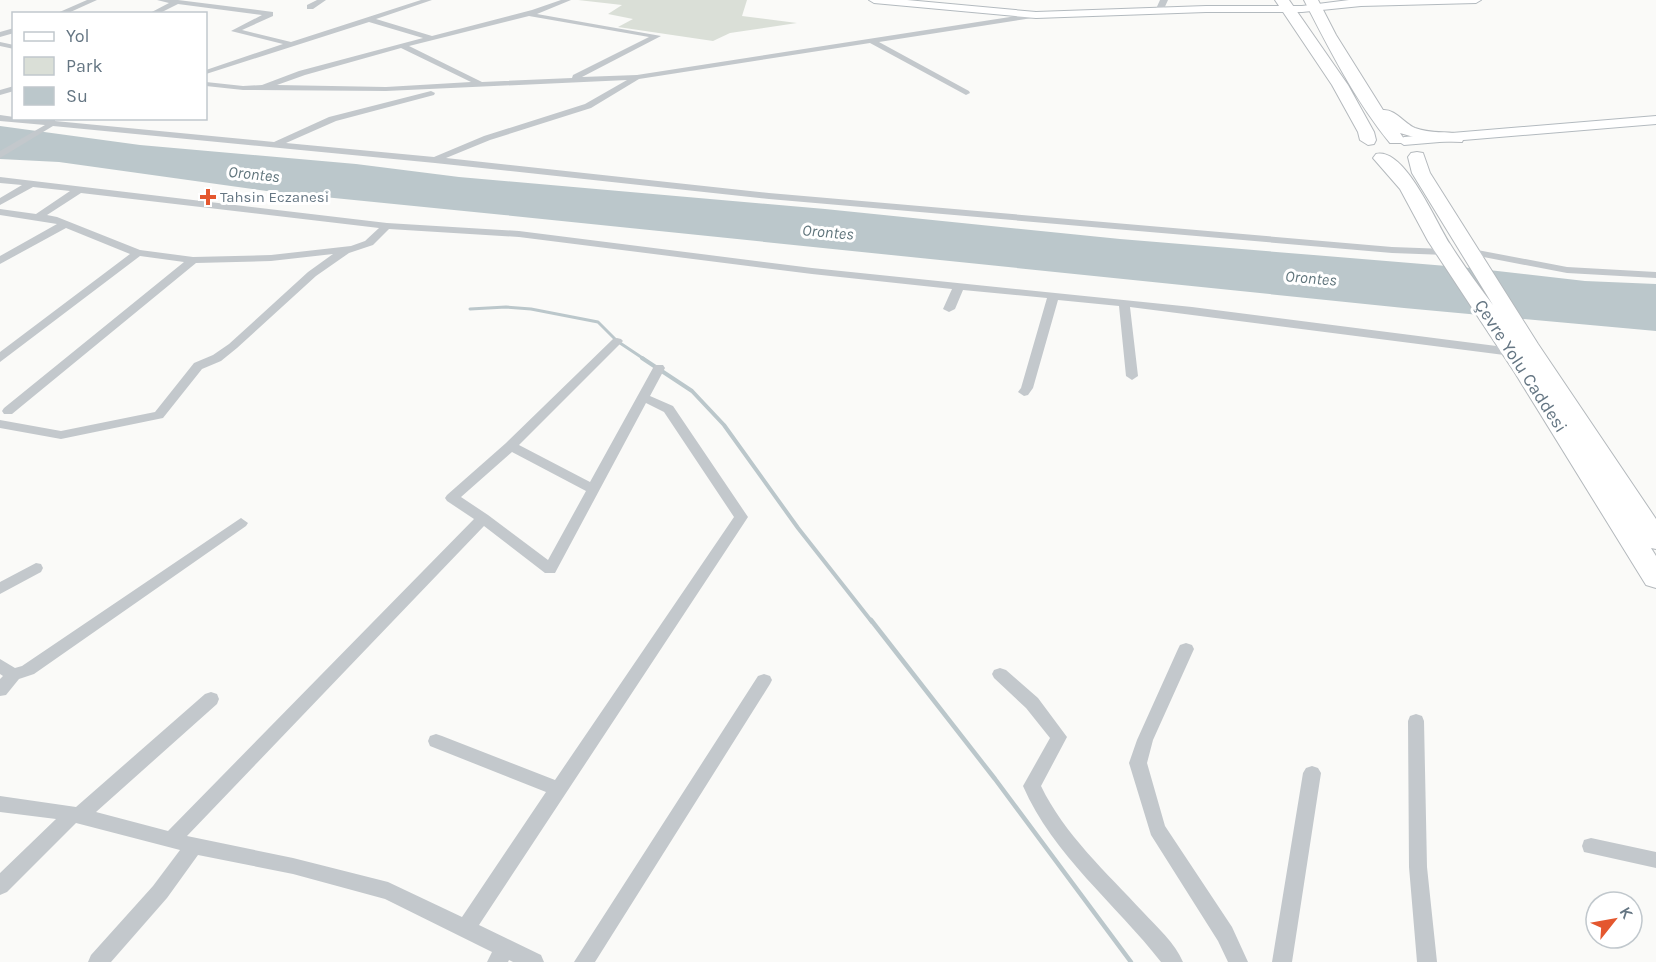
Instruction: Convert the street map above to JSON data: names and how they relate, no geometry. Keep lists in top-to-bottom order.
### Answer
{
  "streets": {
    "highway": ["Çevre Yolu Caddesi"]
  },
  "water": ["Orontes"],
  "places": {
    "health": ["Tahsin Eczanesi"]
  },
  "legend": ["Yol", "Park", "Su"],
  "north": "top right"
}
